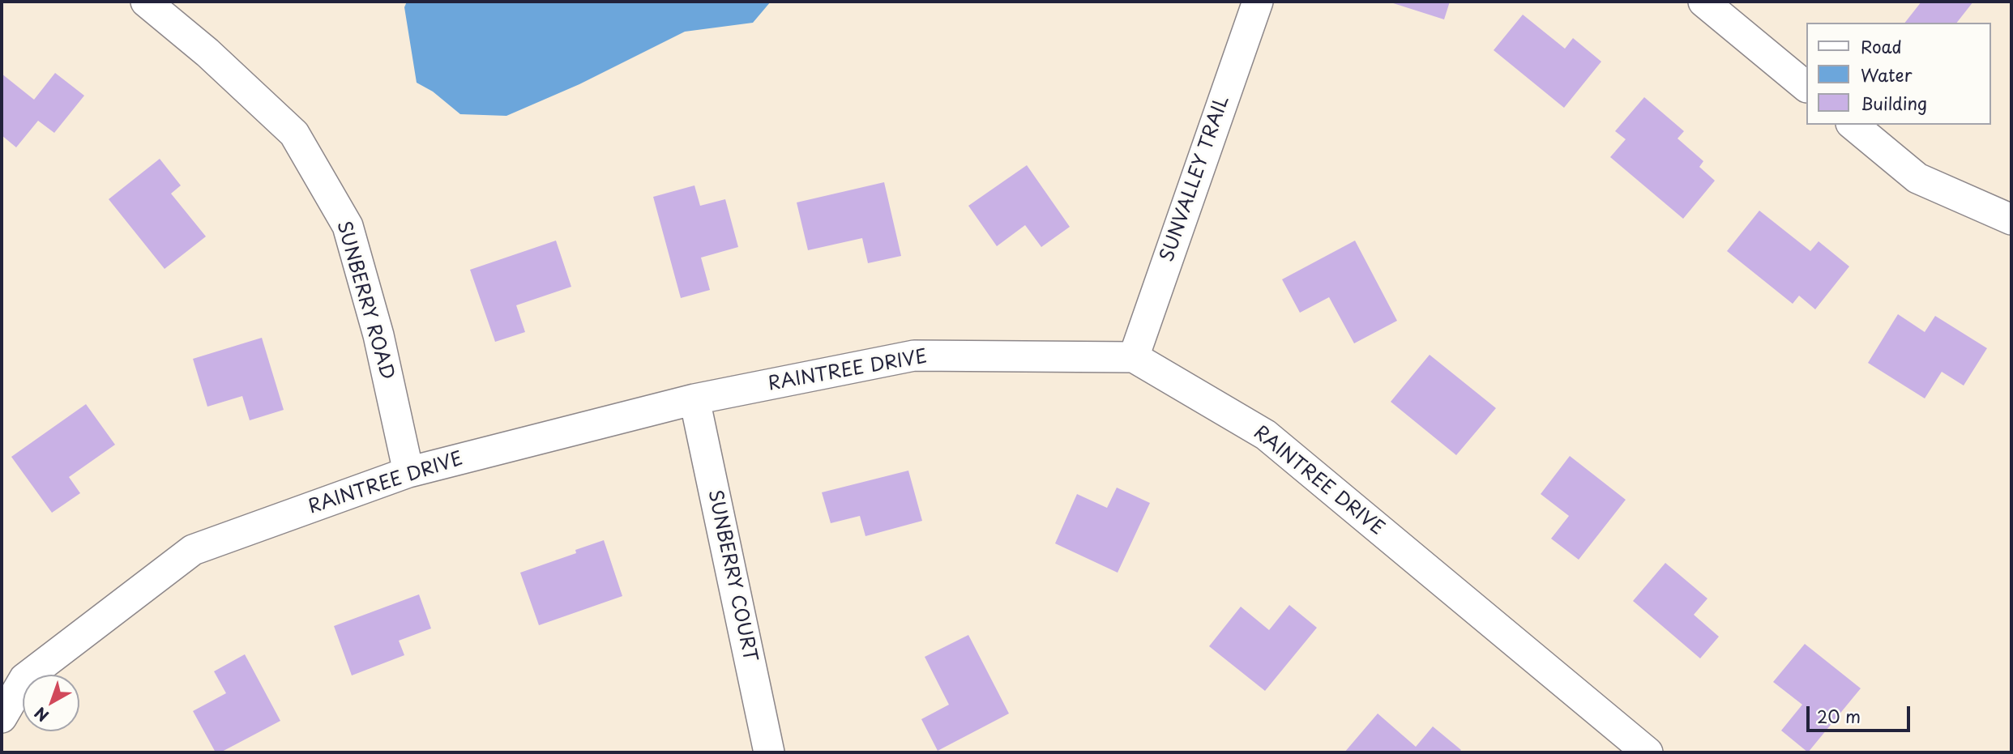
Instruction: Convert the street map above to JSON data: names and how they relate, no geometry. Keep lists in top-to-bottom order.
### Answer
{
  "streets": {
    "street": [
      "SUNVALLEY TRAIL",
      "SUNBERRY ROAD",
      "RAINTREE DRIVE",
      "SUNBERRY COURT"
    ]
  },
  "crossings": [
    ["SUNVALLEY TRAIL", "RAINTREE DRIVE"],
    ["SUNBERRY ROAD", "RAINTREE DRIVE"],
    ["RAINTREE DRIVE", "SUNBERRY COURT"]
  ],
  "legend": ["Road", "Water", "Building"],
  "scale_bar": "20 m",
  "north": "bottom left"
}
